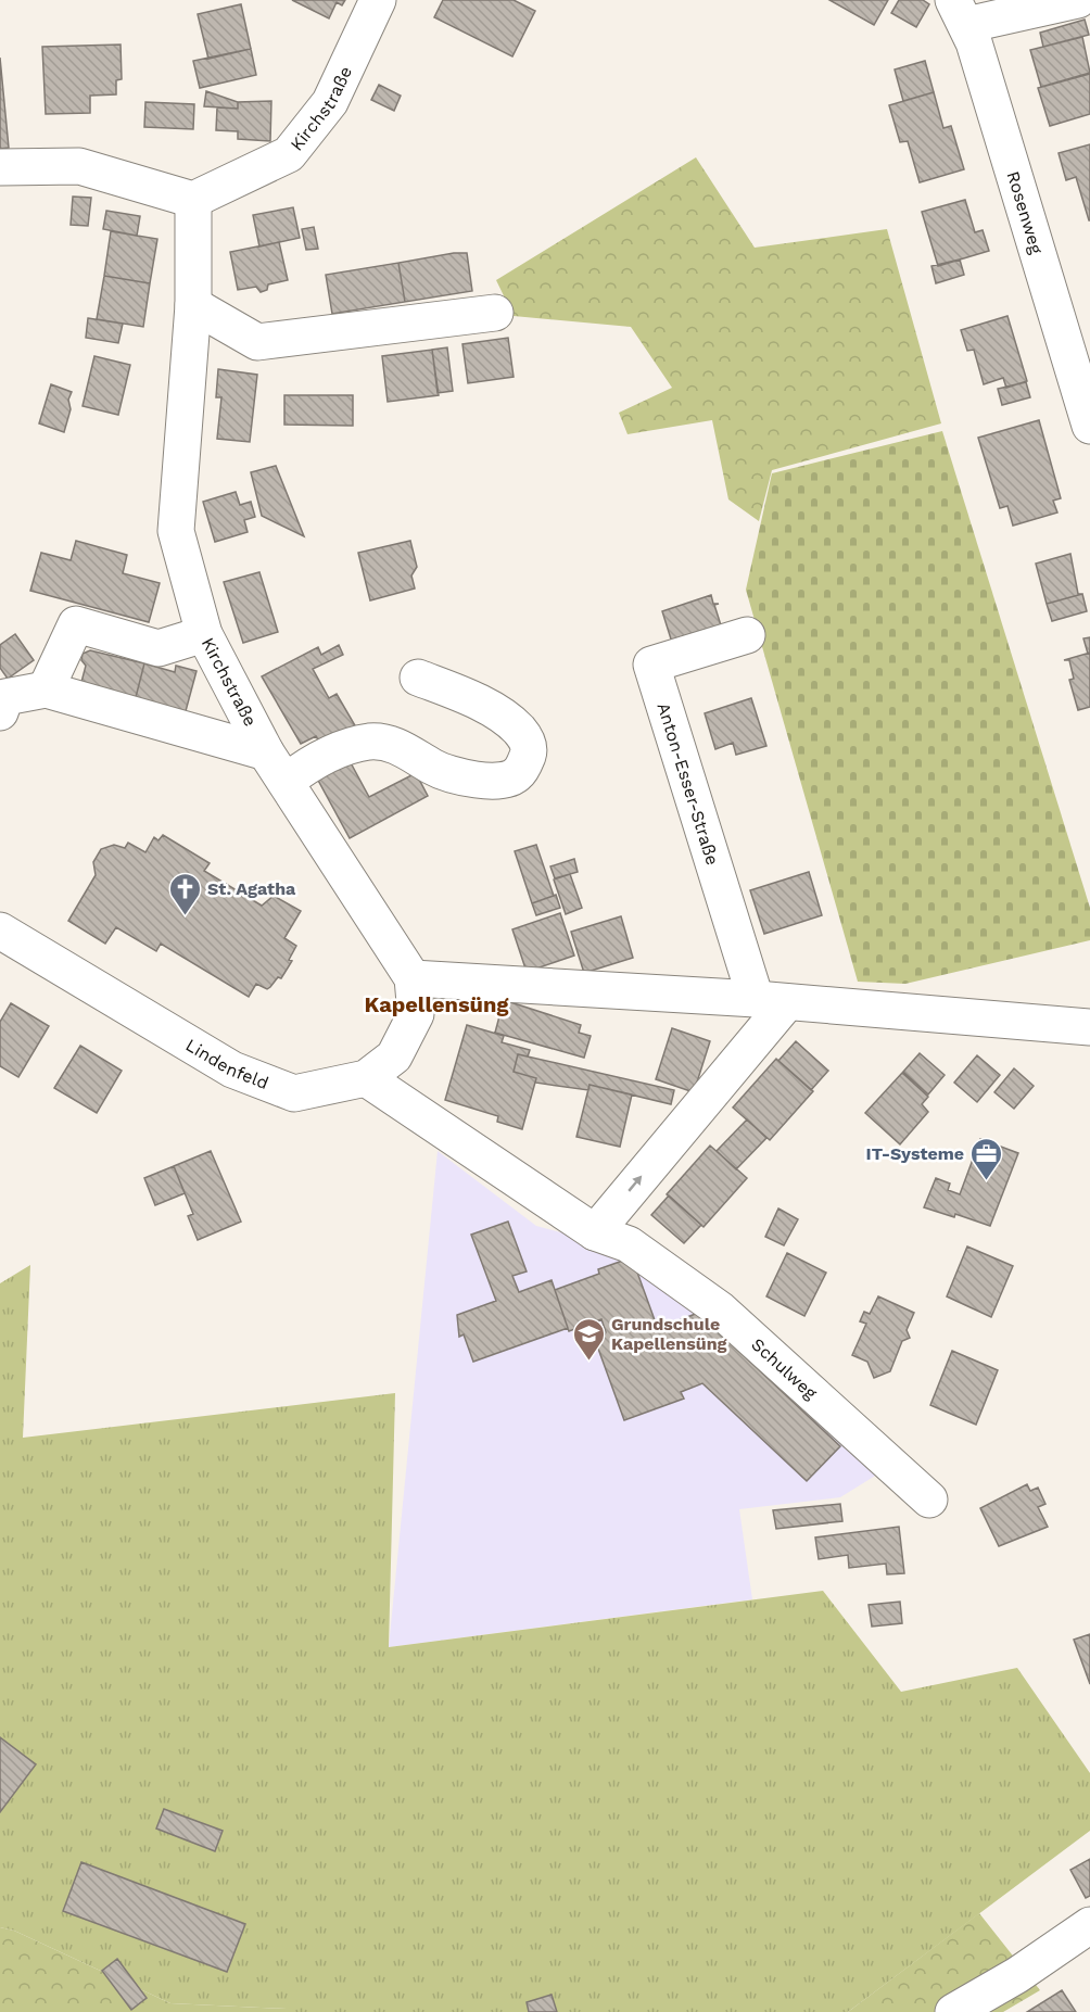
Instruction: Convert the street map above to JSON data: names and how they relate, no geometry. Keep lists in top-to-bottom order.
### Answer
{
  "streets": {
    "street": [
      "Kirchstraße",
      "Rosenweg",
      "Anton-Esser-Straße",
      "Lindenfeld",
      "Schulweg"
    ]
  },
  "crossings": [
    ["Kirchstraße", "Lindenfeld"],
    ["Lindenfeld", "Schulweg"]
  ],
  "districts": ["Kapellensüng"],
  "places": {
    "church": ["St. Agatha"],
    "office": ["IT-Systeme"],
    "school or university": ["Grundschule Kapellensüng"]
  }
}
